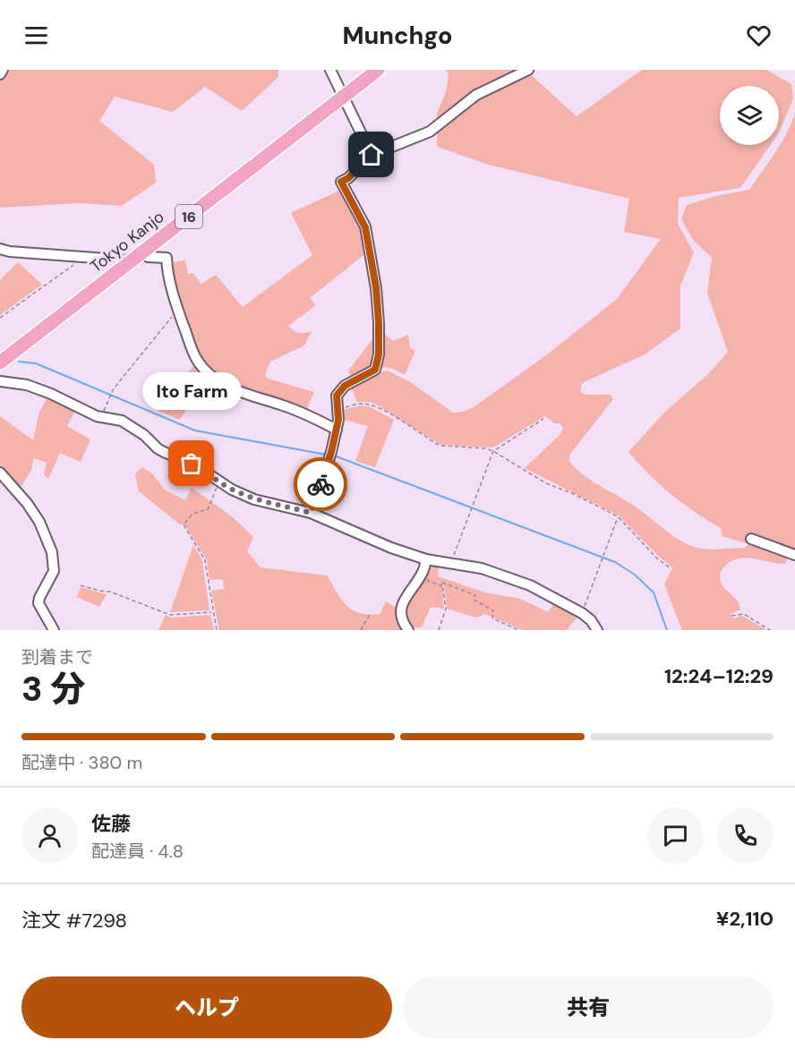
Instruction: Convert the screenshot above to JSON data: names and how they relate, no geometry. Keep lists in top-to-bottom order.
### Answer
{
  "streets": {
    "highway": ["16", "Tokyo Kanjo"]
  },
  "places": ["Ito Farm"],
  "page": {
    "header": "Munchgo",
    "bubble": "Ito Farm",
    "heading": ["3 分", "到着まで", "12:24–12:29"],
    "panel": [
      "佐藤",
      "配達員 · 4.8",
      "注文 #7298",
      "¥2,110"
    ],
    "bar": "配達中 · 380 m",
    "buttons": ["ヘルプ", "共有"]
  }
}
